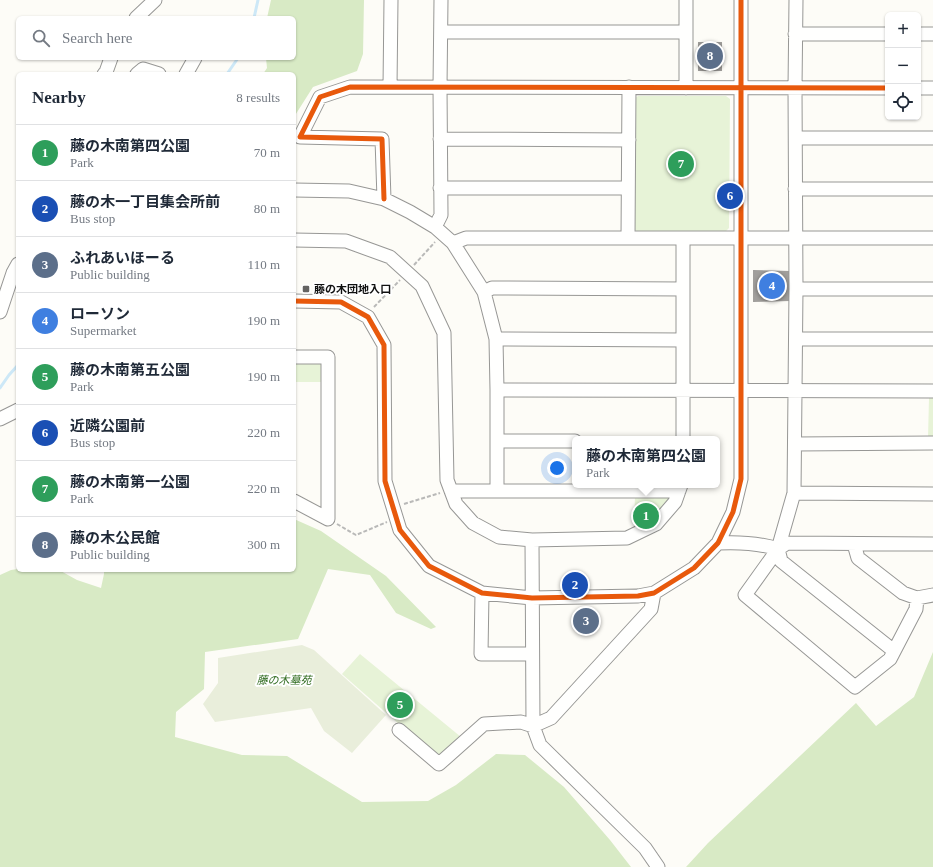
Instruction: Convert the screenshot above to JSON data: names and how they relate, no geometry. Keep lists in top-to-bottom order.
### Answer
{
  "parks": ["藤の木墓苑"],
  "places": {
    "transit": ["藤の木団地入口"]
  },
  "page": {
    "map_buttons": ["+", "−"],
    "search": "Search here",
    "pins": [
      "8",
      "7",
      "6",
      "4",
      "1",
      "2",
      "3",
      "5"
    ],
    "heading": ["Nearby", "8 results"],
    "list": [
      {
        "mark": "1",
        "name": "藤の木南第四公園",
        "note": "Park",
        "value": "70 m"
      },
      {
        "mark": "2",
        "name": "藤の木一丁目集会所前",
        "note": "Bus stop",
        "value": "80 m"
      },
      {
        "mark": "3",
        "name": "ふれあいほーる",
        "note": "Public building",
        "value": "110 m"
      },
      {
        "mark": "4",
        "name": "ローソン",
        "note": "Supermarket",
        "value": "190 m"
      },
      {
        "mark": "5",
        "name": "藤の木南第五公園",
        "note": "Park",
        "value": "190 m"
      },
      {
        "mark": "6",
        "name": "近隣公園前",
        "note": "Bus stop",
        "value": "220 m"
      },
      {
        "mark": "7",
        "name": "藤の木南第一公園",
        "note": "Park",
        "value": "220 m"
      },
      {
        "mark": "8",
        "name": "藤の木公民館",
        "note": "Public building",
        "value": "300 m"
      }
    ],
    "popup": ["藤の木南第四公園", "Park"]
  }
}
